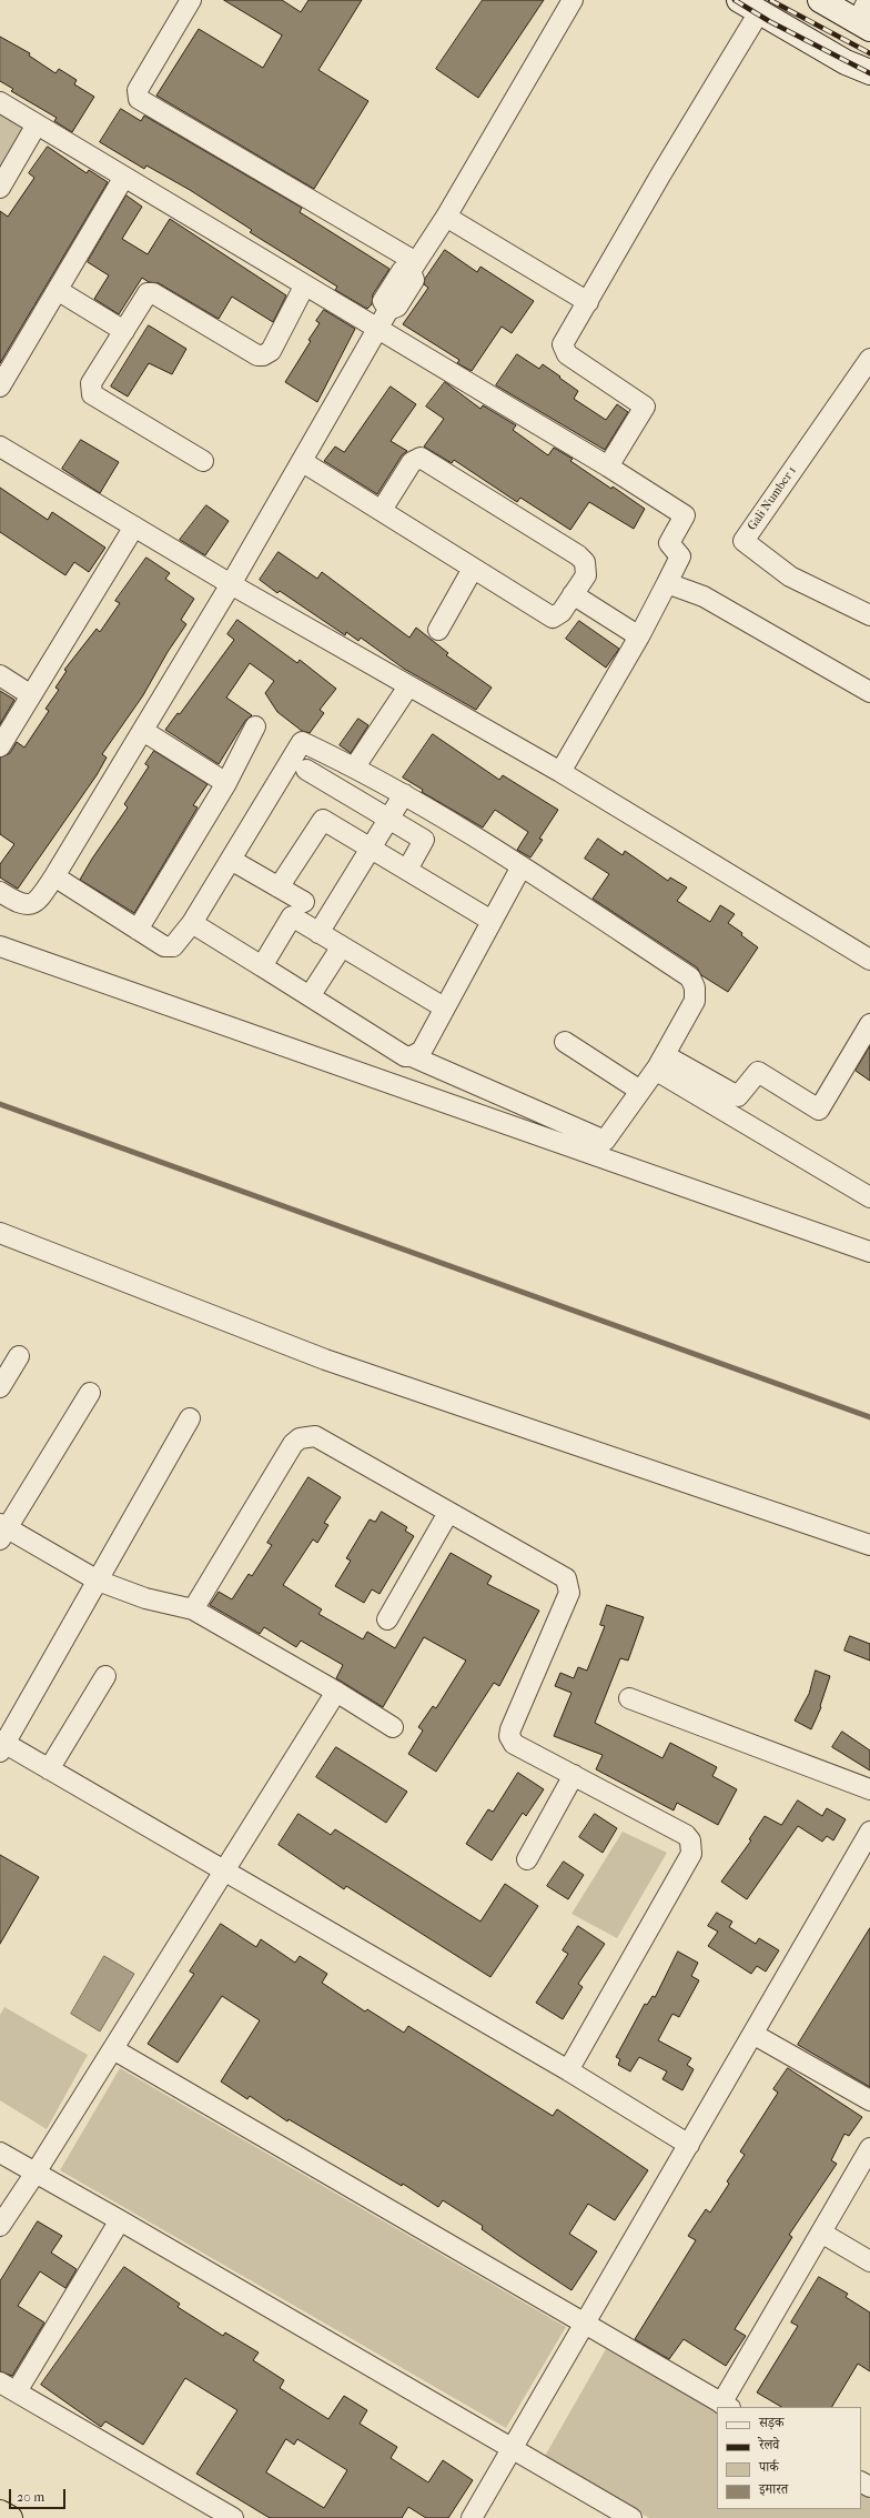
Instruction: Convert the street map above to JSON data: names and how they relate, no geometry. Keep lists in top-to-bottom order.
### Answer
{
  "streets": {
    "street": ["Gali Number 1"]
  },
  "legend": [
    "सड़क",
    "रेलवे",
    "पार्क",
    "इमारत"
  ],
  "scale_bar": "20 m"
}
